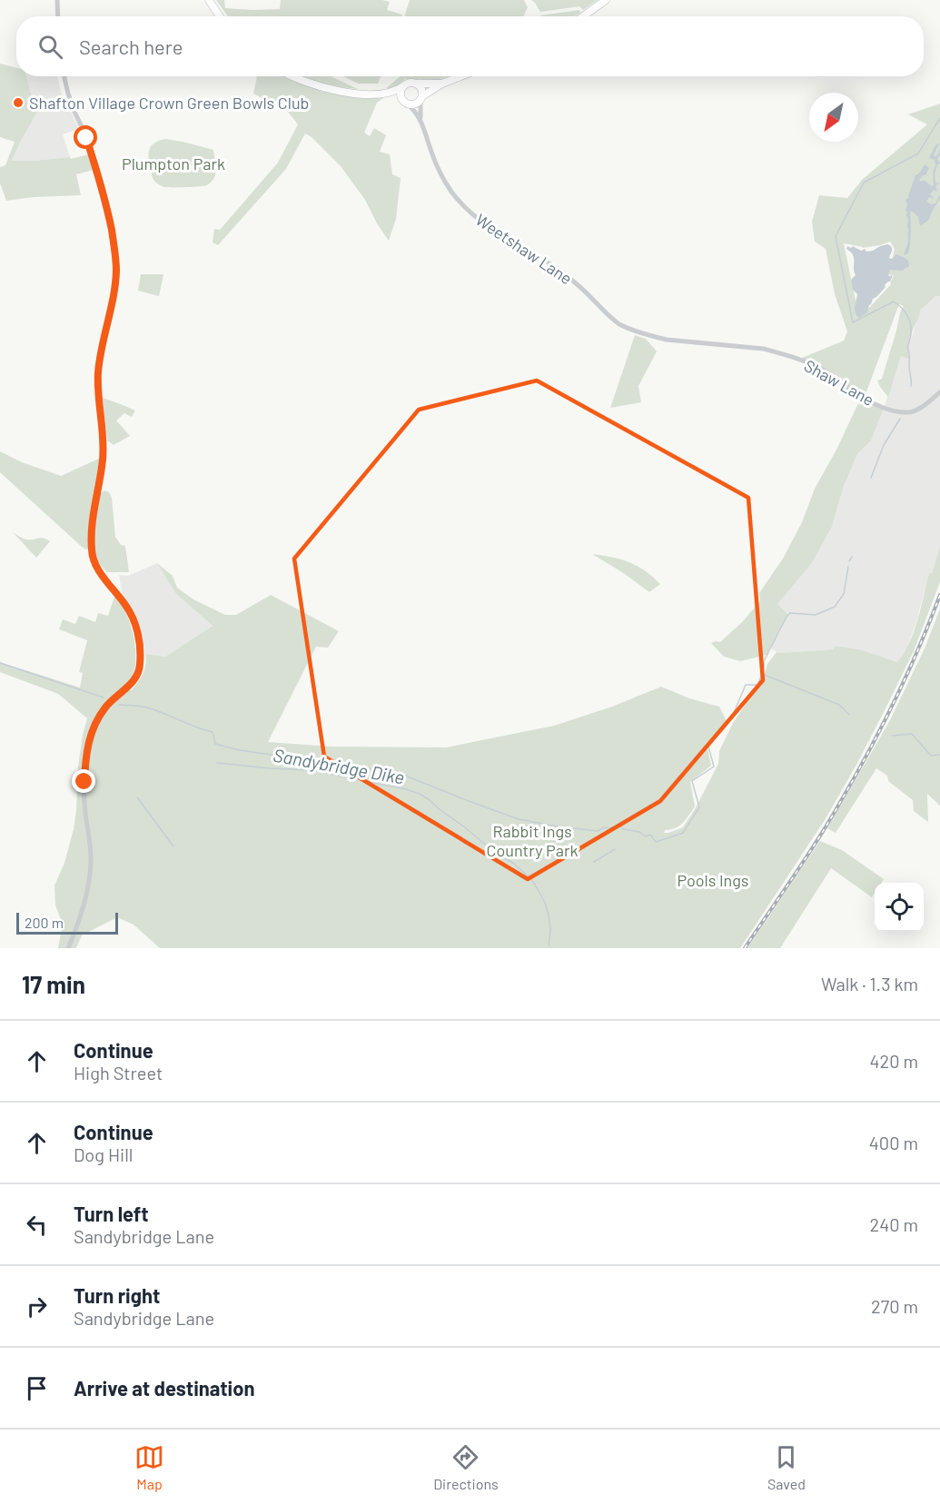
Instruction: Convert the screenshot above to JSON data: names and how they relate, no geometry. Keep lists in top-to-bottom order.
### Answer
{
  "streets": {
    "street": ["Weetshaw Lane", "Shaw Lane"]
  },
  "crossings": [
    ["Weetshaw Lane", "Shaw Lane"]
  ],
  "water": ["Sandybridge Dike"],
  "parks": ["Plumpton Park", "Rabbit Ings Country Park", "Pools Ings"],
  "places": ["Shafton Village Crown Green Bowls Club"],
  "scale_bar": "200 m",
  "north": "bottom left",
  "page": {
    "search": "Search here",
    "scale": "200 m",
    "heading": ["17 min", "Walk · 1.3 km"],
    "list": [
      ["Continue", "High Street", "420 m"],
      ["Continue", "Dog Hill", "400 m"],
      ["Turn left", "Sandybridge Lane", "240 m"],
      ["Turn right", "Sandybridge Lane", "270 m"],
      "Arrive at destination"
    ],
    "nav": ["Map", "Directions", "Saved"]
  }
}
